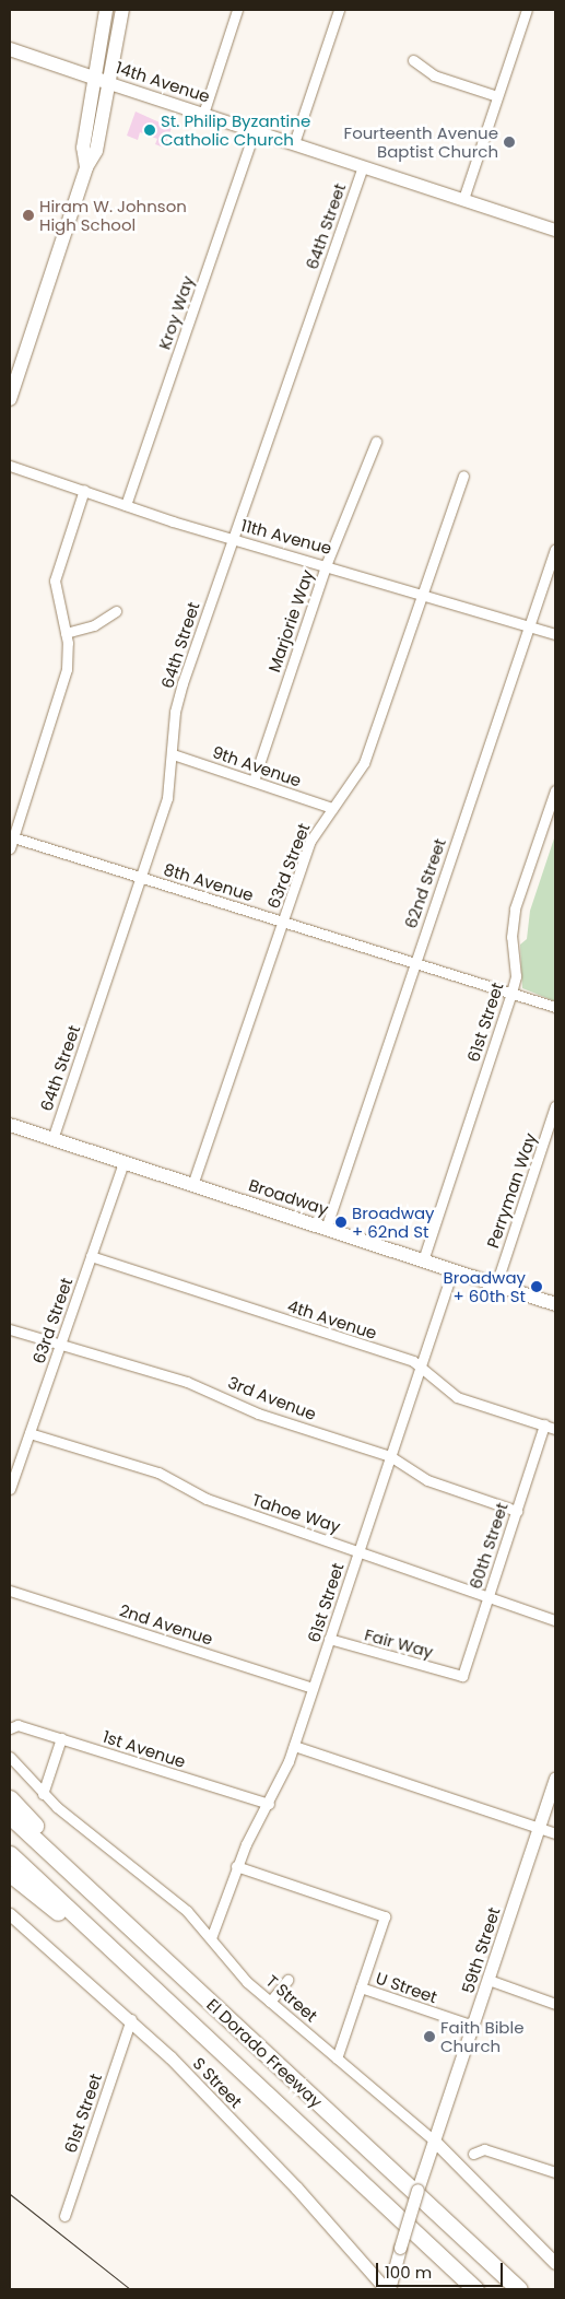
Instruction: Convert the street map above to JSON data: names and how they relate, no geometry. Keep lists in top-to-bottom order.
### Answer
{
  "streets": {
    "highway": ["El Dorado Freeway"],
    "main road": ["14th Avenue", "Broadway"],
    "street": [
      "64th Street",
      "Kroy Way",
      "11th Avenue",
      "Marjorie Way",
      "9th Avenue",
      "63rd Street",
      "8th Avenue",
      "62nd Street",
      "61st Street",
      "Perryman Way",
      "4th Avenue",
      "3rd Avenue",
      "Tahoe Way",
      "60th Street",
      "2nd Avenue",
      "Fair Way",
      "1st Avenue",
      "59th Street",
      "U Street",
      "T Street",
      "S Street"
    ]
  },
  "crossings": [
    ["14th Avenue", "64th Street"],
    ["14th Avenue", "Kroy Way"],
    ["64th Street", "11th Avenue"],
    ["64th Street", "9th Avenue"],
    ["64th Street", "8th Avenue"],
    ["64th Street", "Broadway"],
    ["Kroy Way", "11th Avenue"],
    ["11th Avenue", "Marjorie Way"],
    ["11th Avenue", "63rd Street"],
    ["11th Avenue", "62nd Street"],
    ["Marjorie Way", "9th Avenue"],
    ["9th Avenue", "63rd Street"],
    ["63rd Street", "8th Avenue"],
    ["63rd Street", "Broadway"],
    ["63rd Street", "4th Avenue"],
    ["63rd Street", "3rd Avenue"],
    ["63rd Street", "Tahoe Way"],
    ["8th Avenue", "62nd Street"],
    ["8th Avenue", "61st Street"],
    ["62nd Street", "Broadway"],
    ["61st Street", "Broadway"],
    ["61st Street", "4th Avenue"],
    ["61st Street", "3rd Avenue"],
    ["61st Street", "Tahoe Way"],
    ["61st Street", "2nd Avenue"],
    ["61st Street", "Fair Way"],
    ["61st Street", "1st Avenue"],
    ["61st Street", "T Street"],
    ["61st Street", "S Street"],
    ["Perryman Way", "Broadway"],
    ["4th Avenue", "60th Street"],
    ["3rd Avenue", "60th Street"],
    ["Tahoe Way", "60th Street"],
    ["60th Street", "Fair Way"],
    ["59th Street", "U Street"],
    ["59th Street", "T Street"],
    ["59th Street", "S Street"]
  ],
  "places": [
    "St. Philip Byzantine Catholic Church",
    "Fourteenth Avenue Baptist Church",
    "Hiram W. Johnson High School",
    "Broadway + 62nd St",
    "Broadway + 60th St",
    "Faith Bible Church"
  ],
  "scale_bar": "100 m"
}
